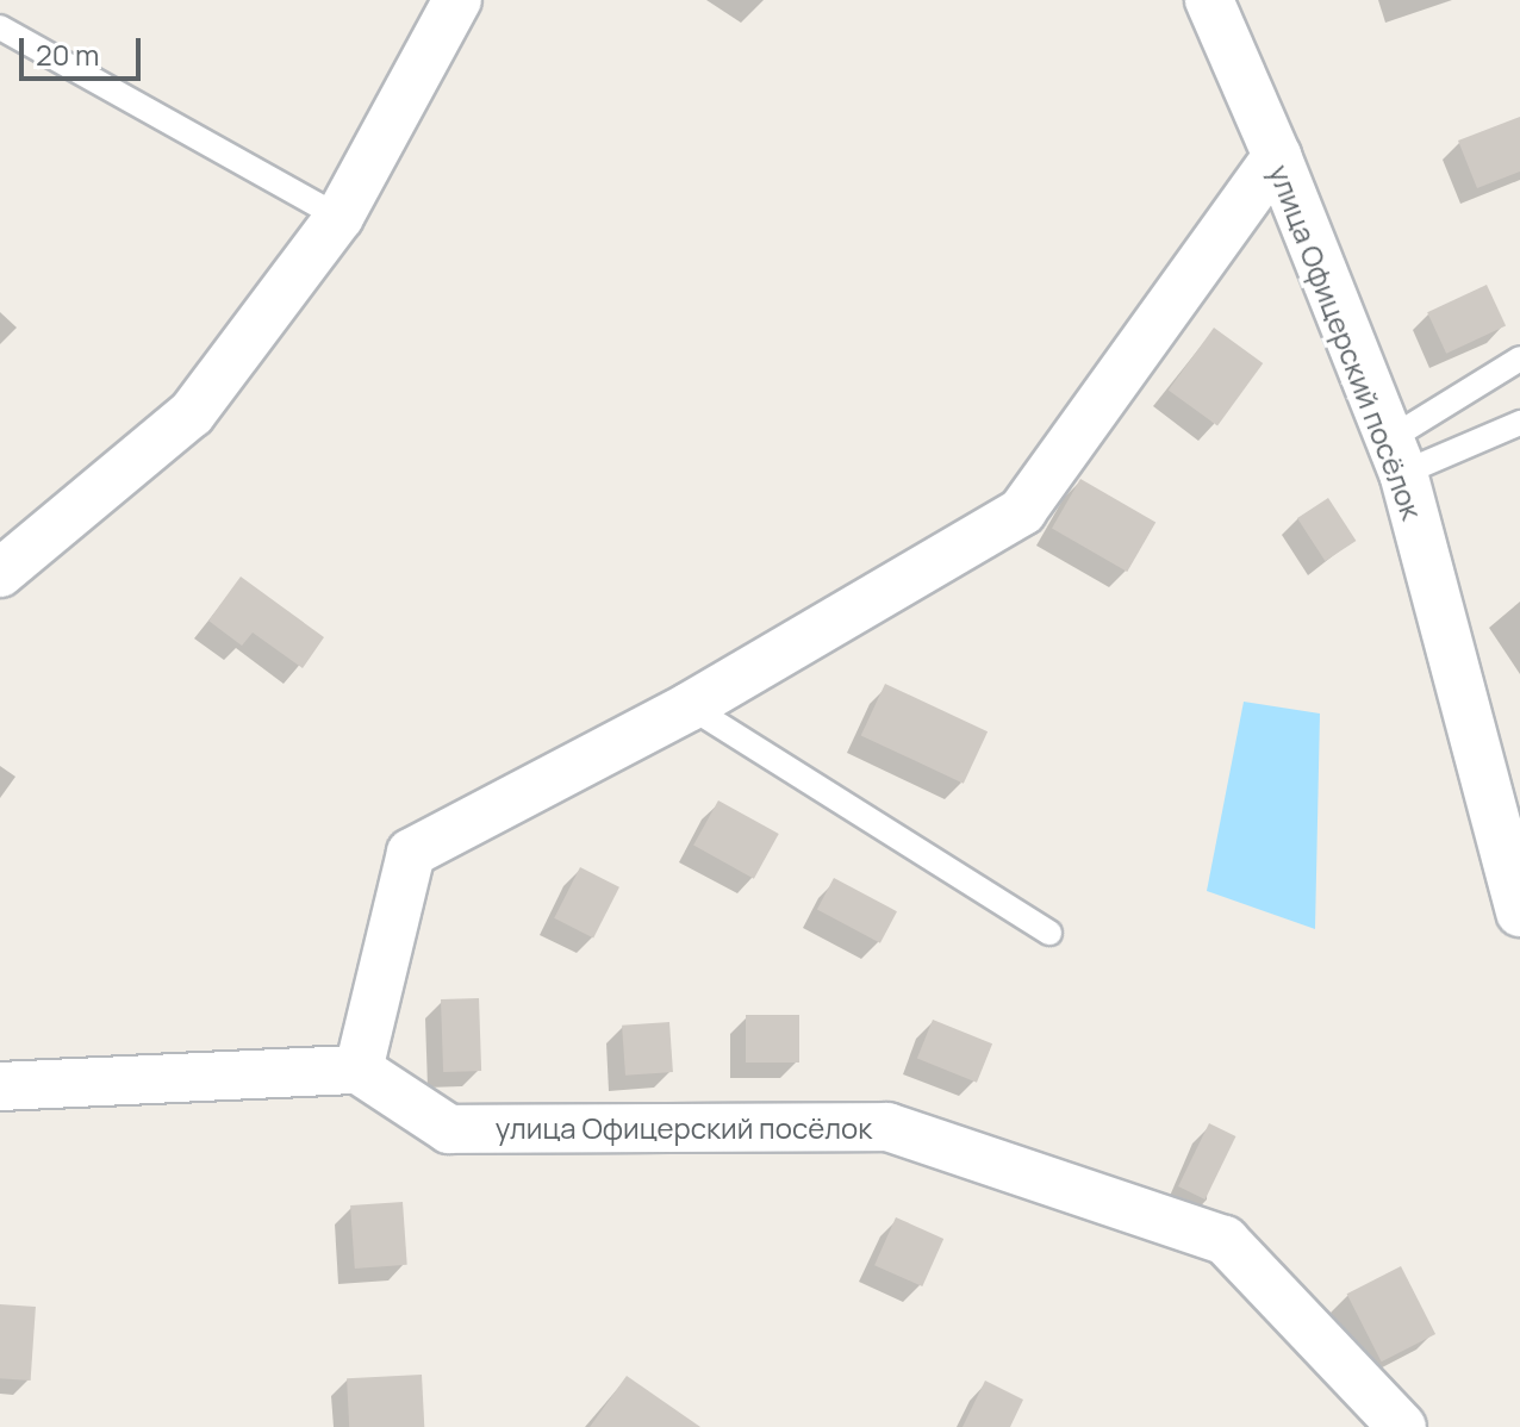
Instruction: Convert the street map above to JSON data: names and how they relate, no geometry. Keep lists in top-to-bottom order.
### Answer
{
  "streets": {
    "street": ["улица Офицерский посёлок"]
  },
  "scale_bar": "20 m"
}
